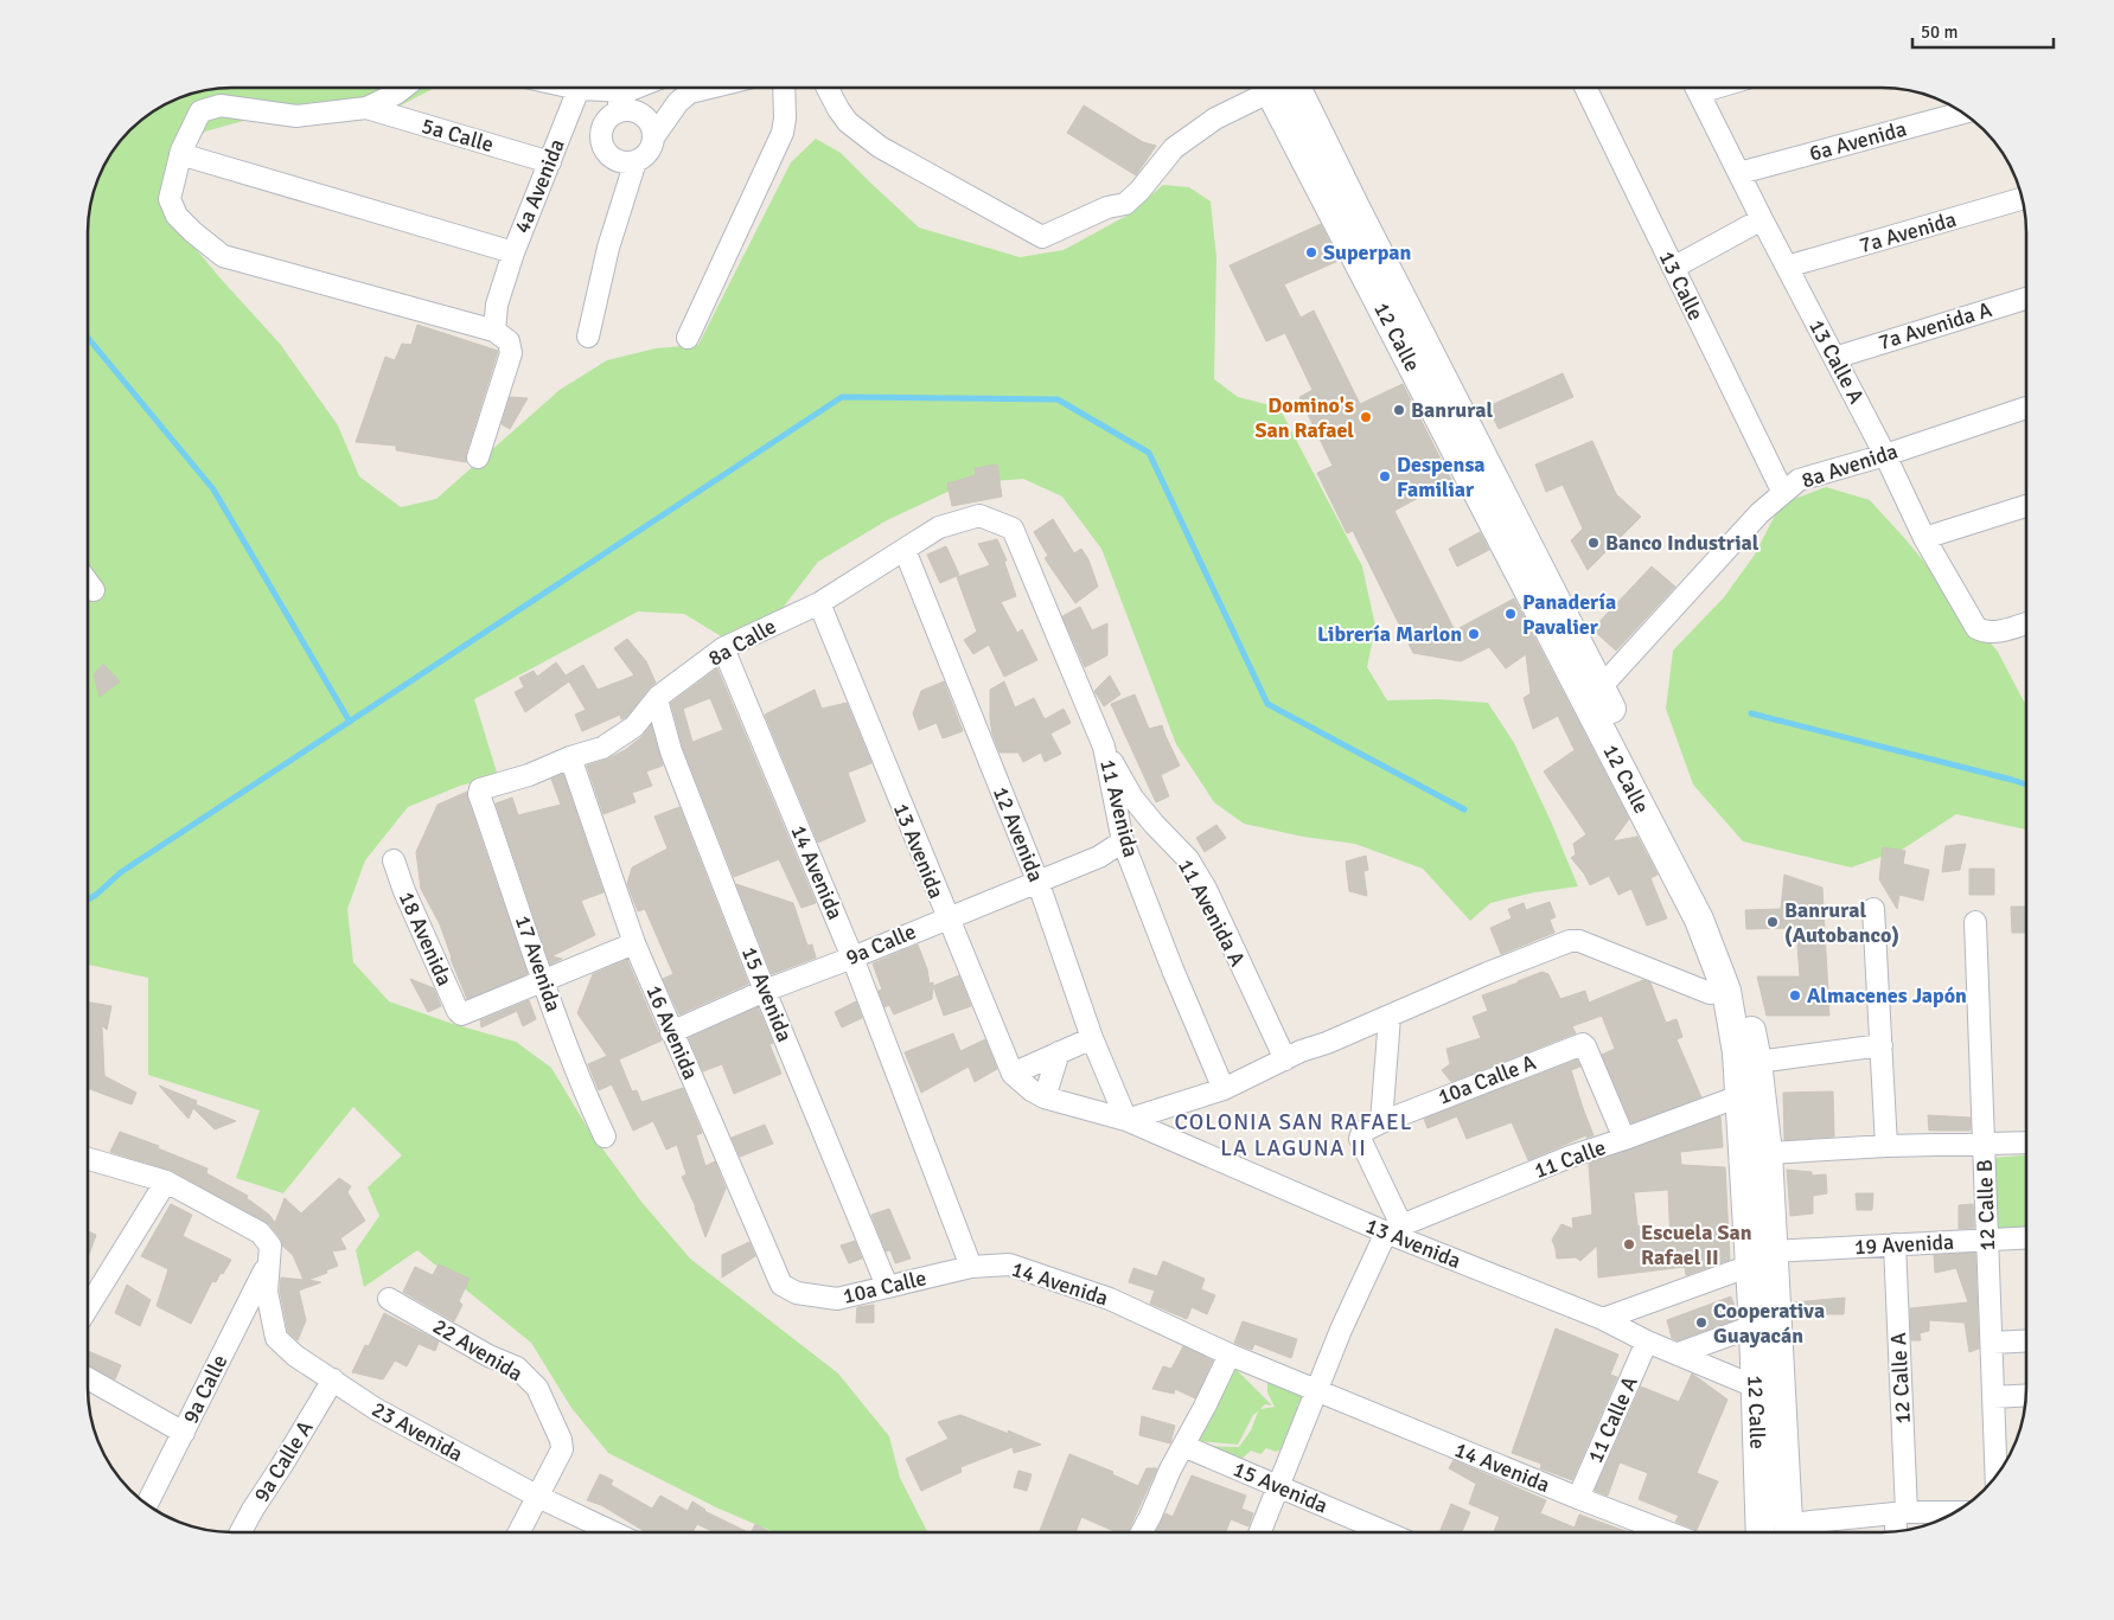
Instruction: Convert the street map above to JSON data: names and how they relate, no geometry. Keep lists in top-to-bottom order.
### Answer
{
  "streets": {
    "main road": ["12 Calle"],
    "street": [
      "5a Calle",
      "6a Avenida",
      "4a Avenida",
      "7a Avenida",
      "13 Calle",
      "7a Avenida A",
      "13 Calle A",
      "8a Avenida",
      "8a Calle",
      "11 Avenida",
      "12 Avenida",
      "13 Avenida",
      "14 Avenida",
      "11 Avenida A",
      "18 Avenida",
      "9a Calle",
      "17 Avenida",
      "15 Avenida",
      "16 Avenida",
      "10a Calle A",
      "11 Calle",
      "12 Calle B",
      "19 Avenida",
      "10a Calle",
      "22 Avenida",
      "12 Calle A",
      "11 Calle A",
      "23 Avenida",
      "9a Calle A"
    ]
  },
  "crossings": [
    ["5a Calle", "4a Avenida"],
    ["6a Avenida", "13 Calle A"],
    ["7a Avenida", "13 Calle A"],
    ["13 Calle", "8a Avenida"],
    ["7a Avenida A", "13 Calle A"],
    ["12 Calle", "8a Avenida"],
    ["12 Calle", "13 Avenida"],
    ["12 Calle", "11 Calle"],
    ["12 Calle", "19 Avenida"],
    ["13 Calle A", "8a Avenida"],
    ["8a Calle", "11 Avenida"],
    ["8a Calle", "12 Avenida"],
    ["8a Calle", "13 Avenida"],
    ["8a Calle", "14 Avenida"],
    ["8a Calle", "17 Avenida"],
    ["8a Calle", "15 Avenida"],
    ["8a Calle", "16 Avenida"],
    ["11 Avenida", "11 Avenida A"],
    ["11 Avenida", "9a Calle"],
    ["12 Avenida", "13 Avenida"],
    ["12 Avenida", "9a Calle"],
    ["13 Avenida", "9a Calle"],
    ["13 Avenida", "10a Calle A"],
    ["13 Avenida", "11 Calle"],
    ["13 Avenida", "19 Avenida"],
    ["13 Avenida", "11 Calle A"],
    ["14 Avenida", "9a Calle"],
    ["14 Avenida", "10a Calle"],
    ["14 Avenida", "11 Calle A"],
    ["18 Avenida", "17 Avenida"],
    ["9a Calle", "15 Avenida"],
    ["9a Calle", "16 Avenida"],
    ["9a Calle", "23 Avenida"],
    ["15 Avenida", "10a Calle"],
    ["16 Avenida", "10a Calle"],
    ["10a Calle A", "11 Calle"],
    ["12 Calle B", "19 Avenida"],
    ["19 Avenida", "12 Calle A"],
    ["22 Avenida", "23 Avenida"],
    ["23 Avenida", "9a Calle A"]
  ],
  "districts": ["COLONIA SAN RAFAEL LA LAGUNA II"],
  "places": [
    "Superpan",
    "Banrural",
    "Domino's San Rafael",
    "Despensa Familiar",
    "Banco Industrial",
    "Panadería Pavalier",
    "Librería Marlon",
    "Banrural (Autobanco)",
    "Almacenes Japón",
    "Escuela San Rafael II",
    "Cooperativa Guayacán"
  ],
  "scale_bar": "50 m"
}
